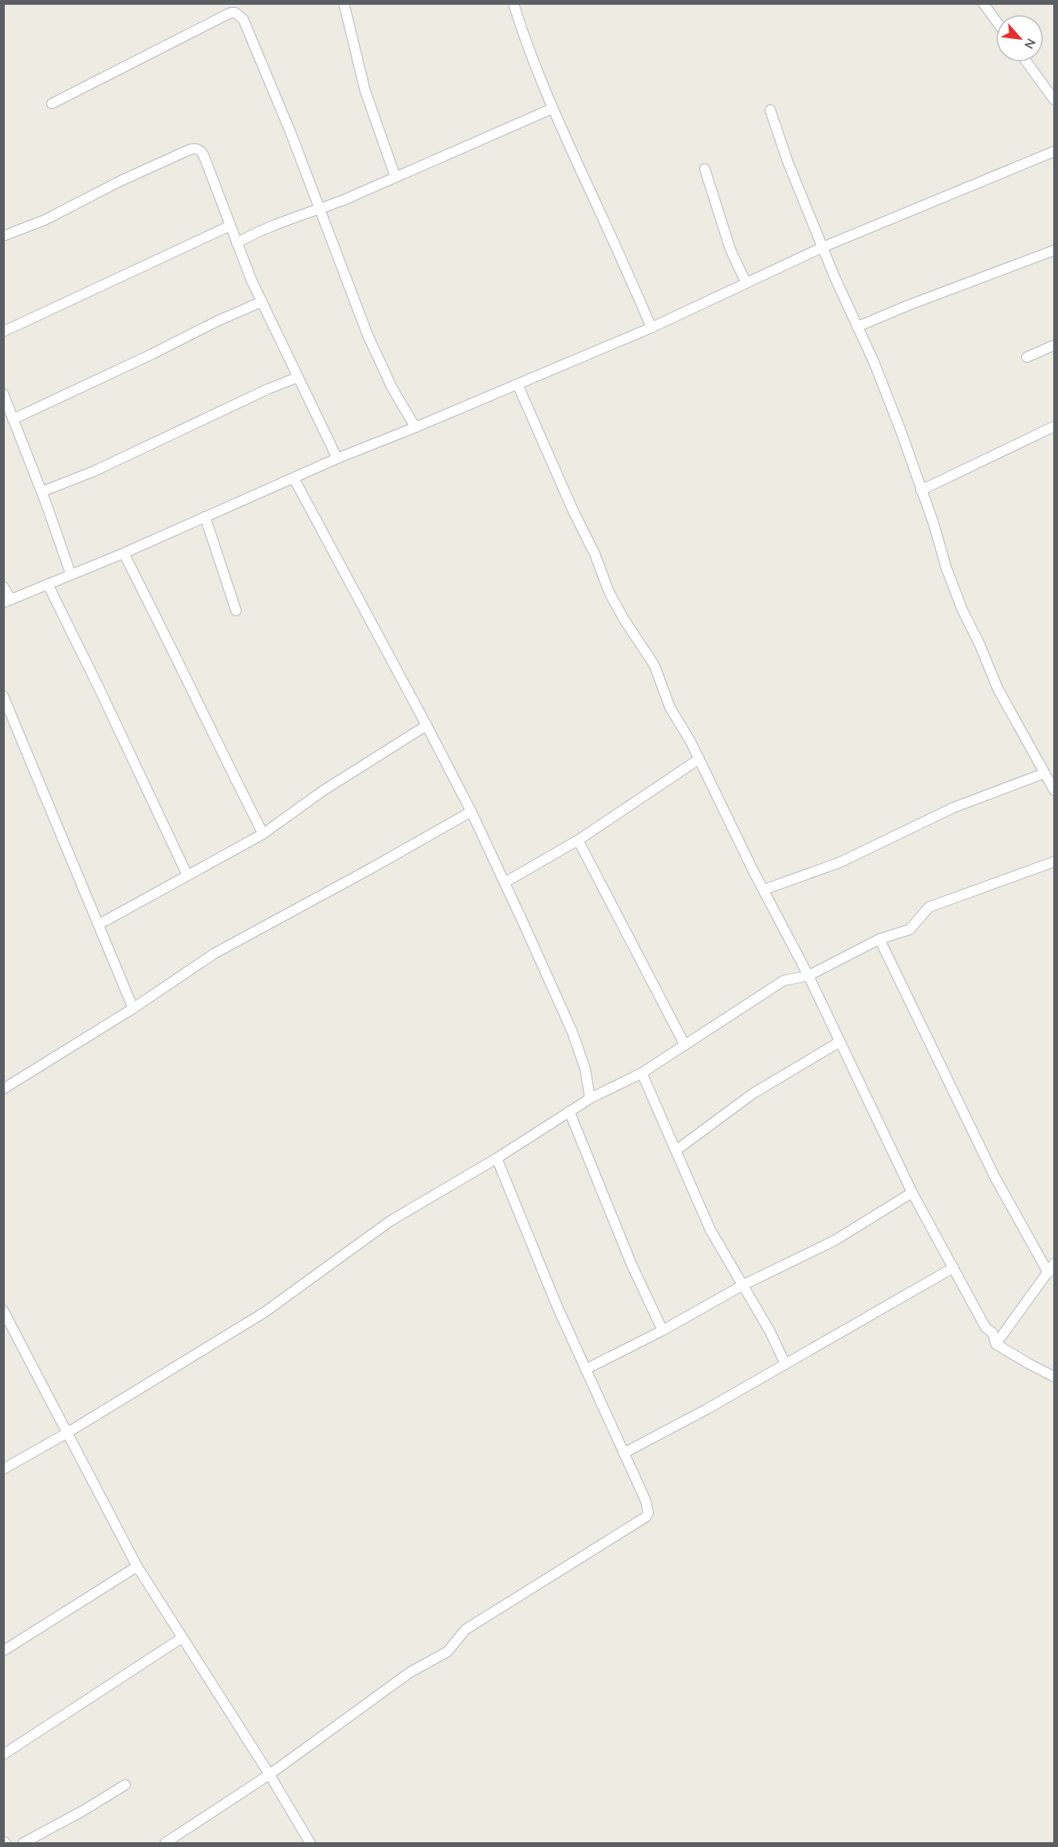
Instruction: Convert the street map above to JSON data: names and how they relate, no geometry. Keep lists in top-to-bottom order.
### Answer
{
  "north": "bottom right"
}
